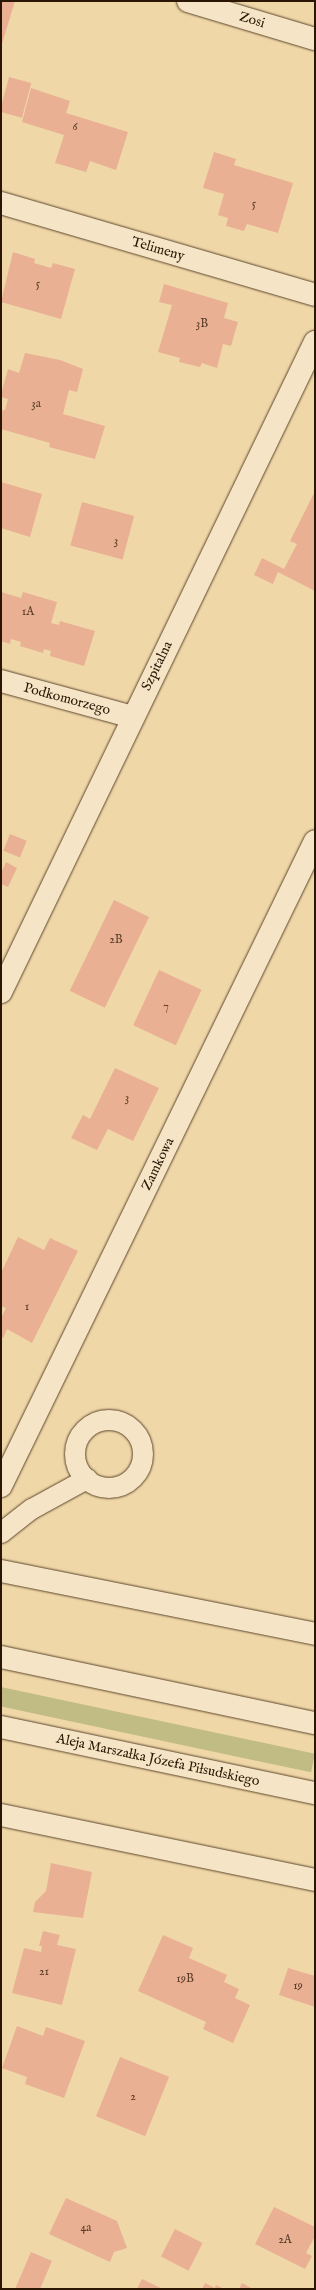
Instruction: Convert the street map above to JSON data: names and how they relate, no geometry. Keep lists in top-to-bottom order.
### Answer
{
  "streets": {
    "street": [
      "Zosi",
      "Telimeny",
      "Szpitalna",
      "Podkomorzego",
      "Zamkowa",
      "Aleja Marszałka Józefa Piłsudskiego"
    ]
  },
  "crossings": [
    ["Szpitalna", "Podkomorzego"]
  ],
  "house_numbers": [
    "6",
    "5",
    "5",
    "3B",
    "3a",
    "3",
    "1A",
    "2B",
    "7",
    "3",
    "1",
    "21",
    "19B",
    "19",
    "2",
    "4a",
    "2A"
  ]
}
